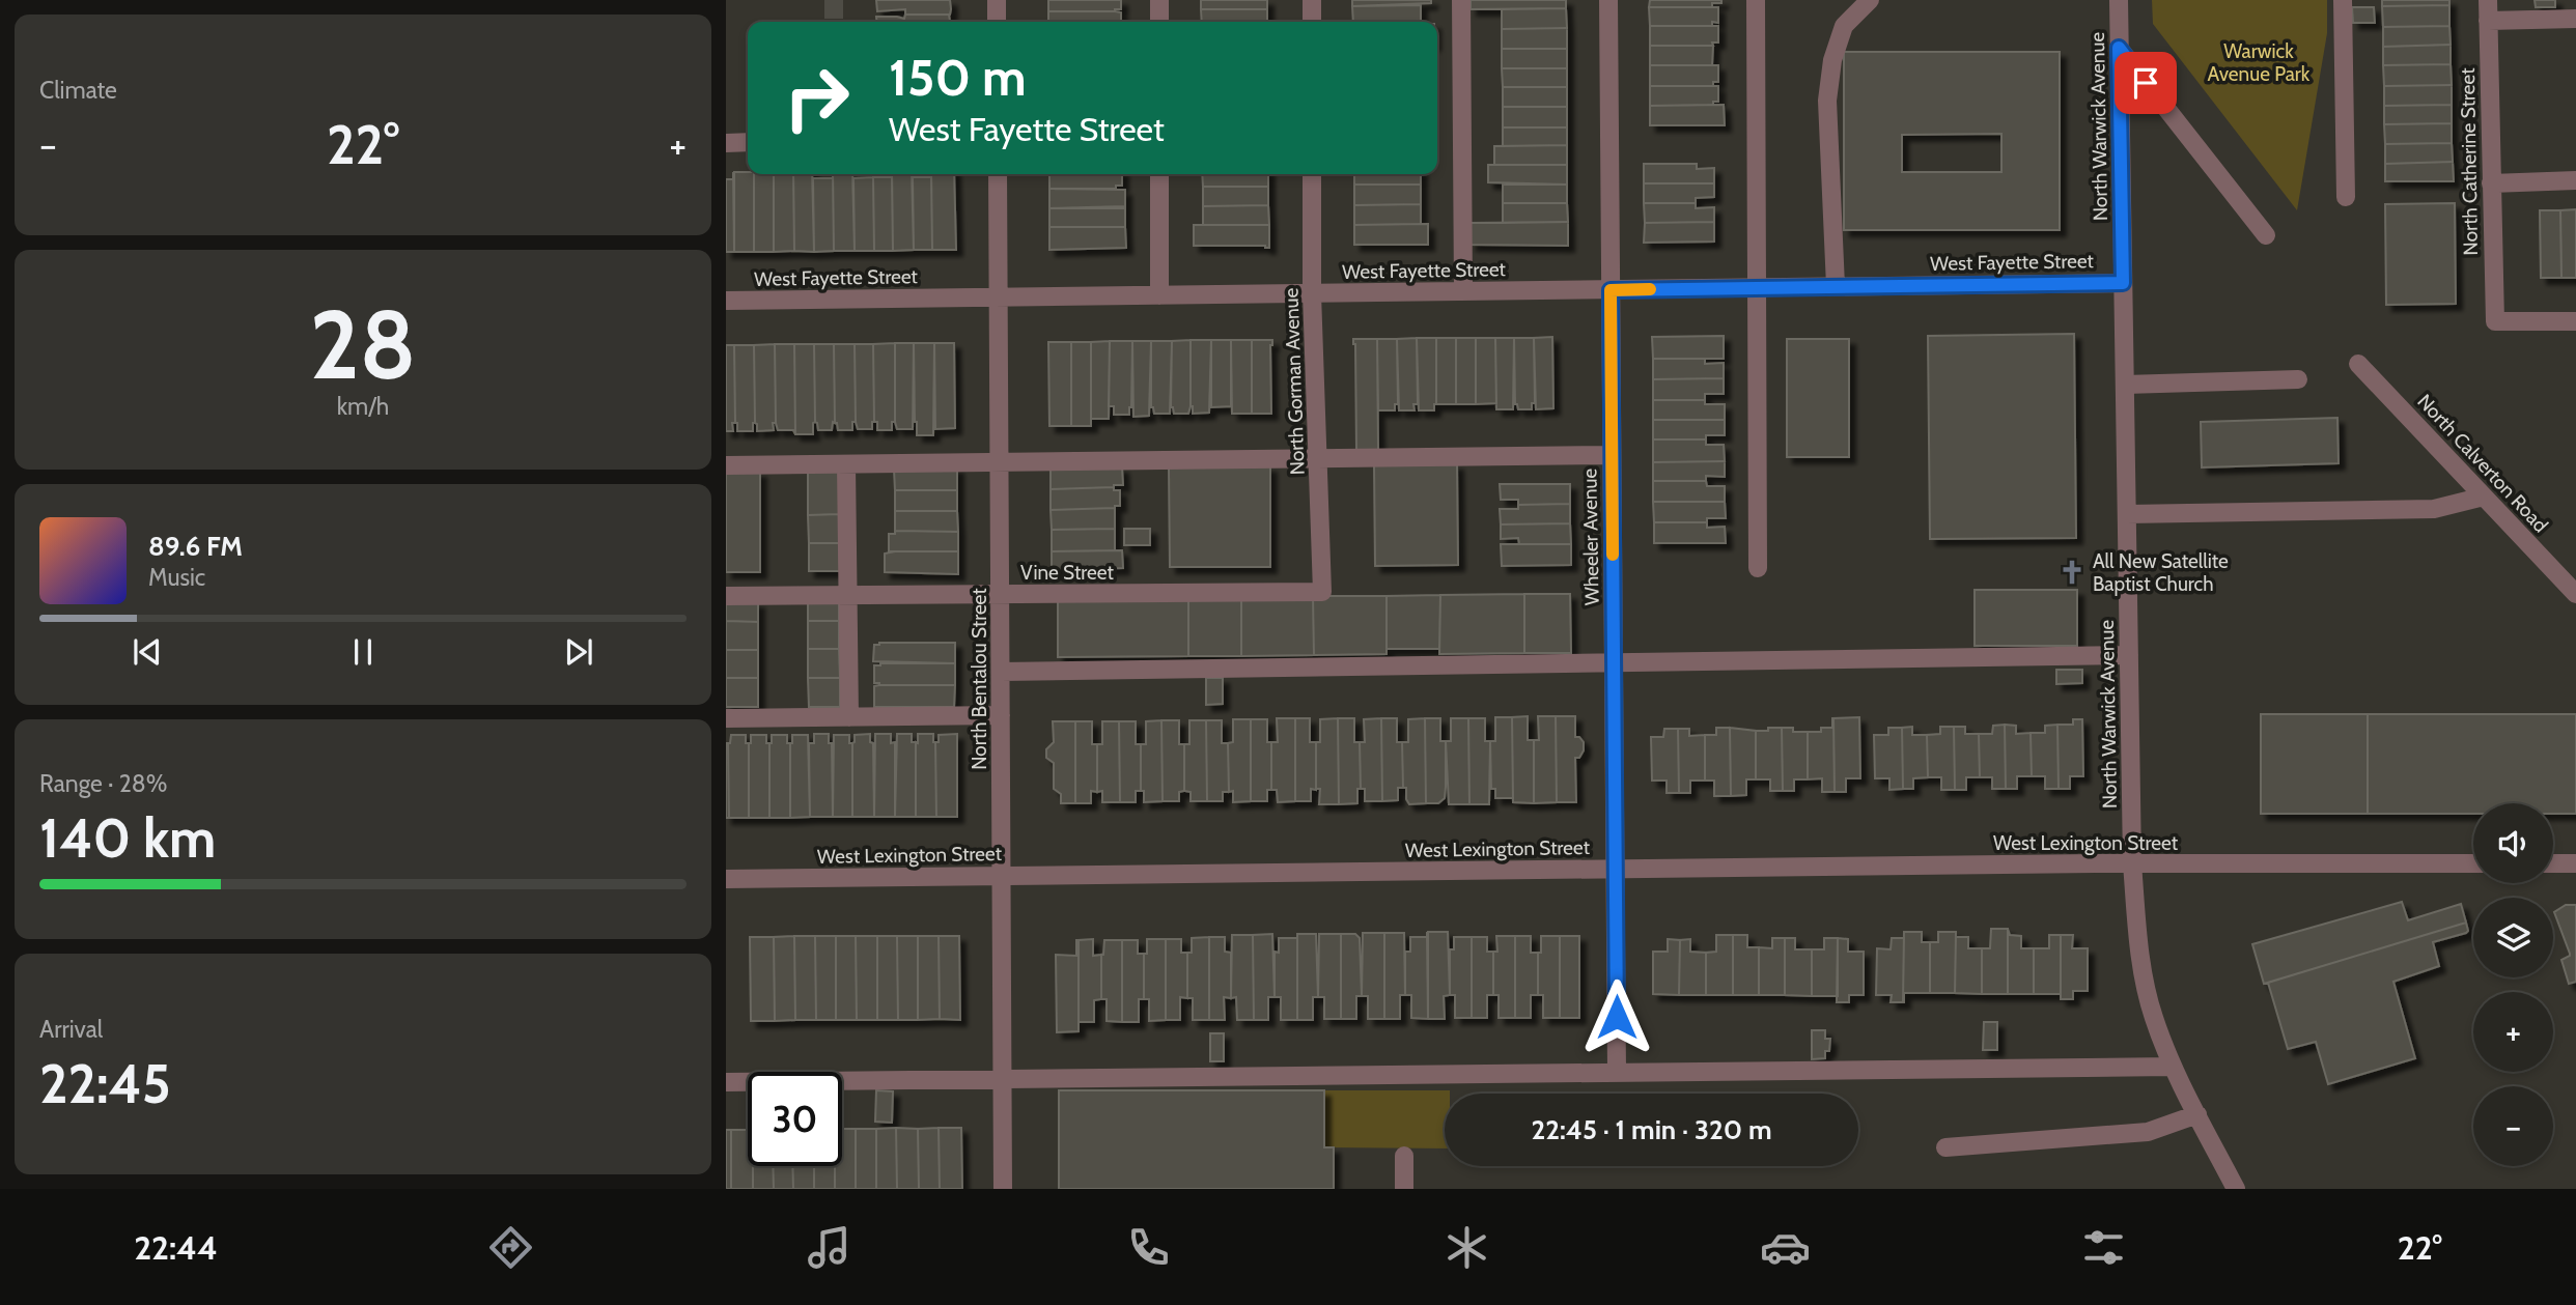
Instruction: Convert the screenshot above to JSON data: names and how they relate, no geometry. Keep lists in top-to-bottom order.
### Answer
{
  "streets": {
    "street": [
      "North Warwick Avenue",
      "North Catherine Street",
      "West Fayette Street",
      "North Gorman Avenue",
      "North Calverton Road",
      "Wheeler Avenue",
      "Vine Street",
      "North Bentalou Street",
      "West Lexington Street"
    ]
  },
  "crossings": [
    ["North Warwick Avenue", "West Fayette Street"],
    ["North Warwick Avenue", "West Lexington Street"],
    ["West Fayette Street", "North Gorman Avenue"],
    ["West Fayette Street", "Wheeler Avenue"],
    ["West Fayette Street", "North Bentalou Street"],
    ["North Gorman Avenue", "Vine Street"],
    ["Wheeler Avenue", "West Lexington Street"],
    ["Vine Street", "North Bentalou Street"],
    ["North Bentalou Street", "West Lexington Street"]
  ],
  "parks": ["Warwick Avenue Park"],
  "places": {
    "church": ["All New Satellite Baptist Church"]
  },
  "page": {
    "tile": [
      "Climate",
      ["28", "km/h"],
      ["Range · 28%", "140 km"],
      ["Arrival", "22:45"]
    ],
    "turn": ["150 m", "West Fayette Street"],
    "heat": ["−", "22°", "+"],
    "song": ["89.6 FM", "Music"],
    "map_buttons": ["+", "−"],
    "limit": "30",
    "trip": "22:45 · 1 min · 320 m",
    "tabs": ["22:44", "22°"]
  }
}
